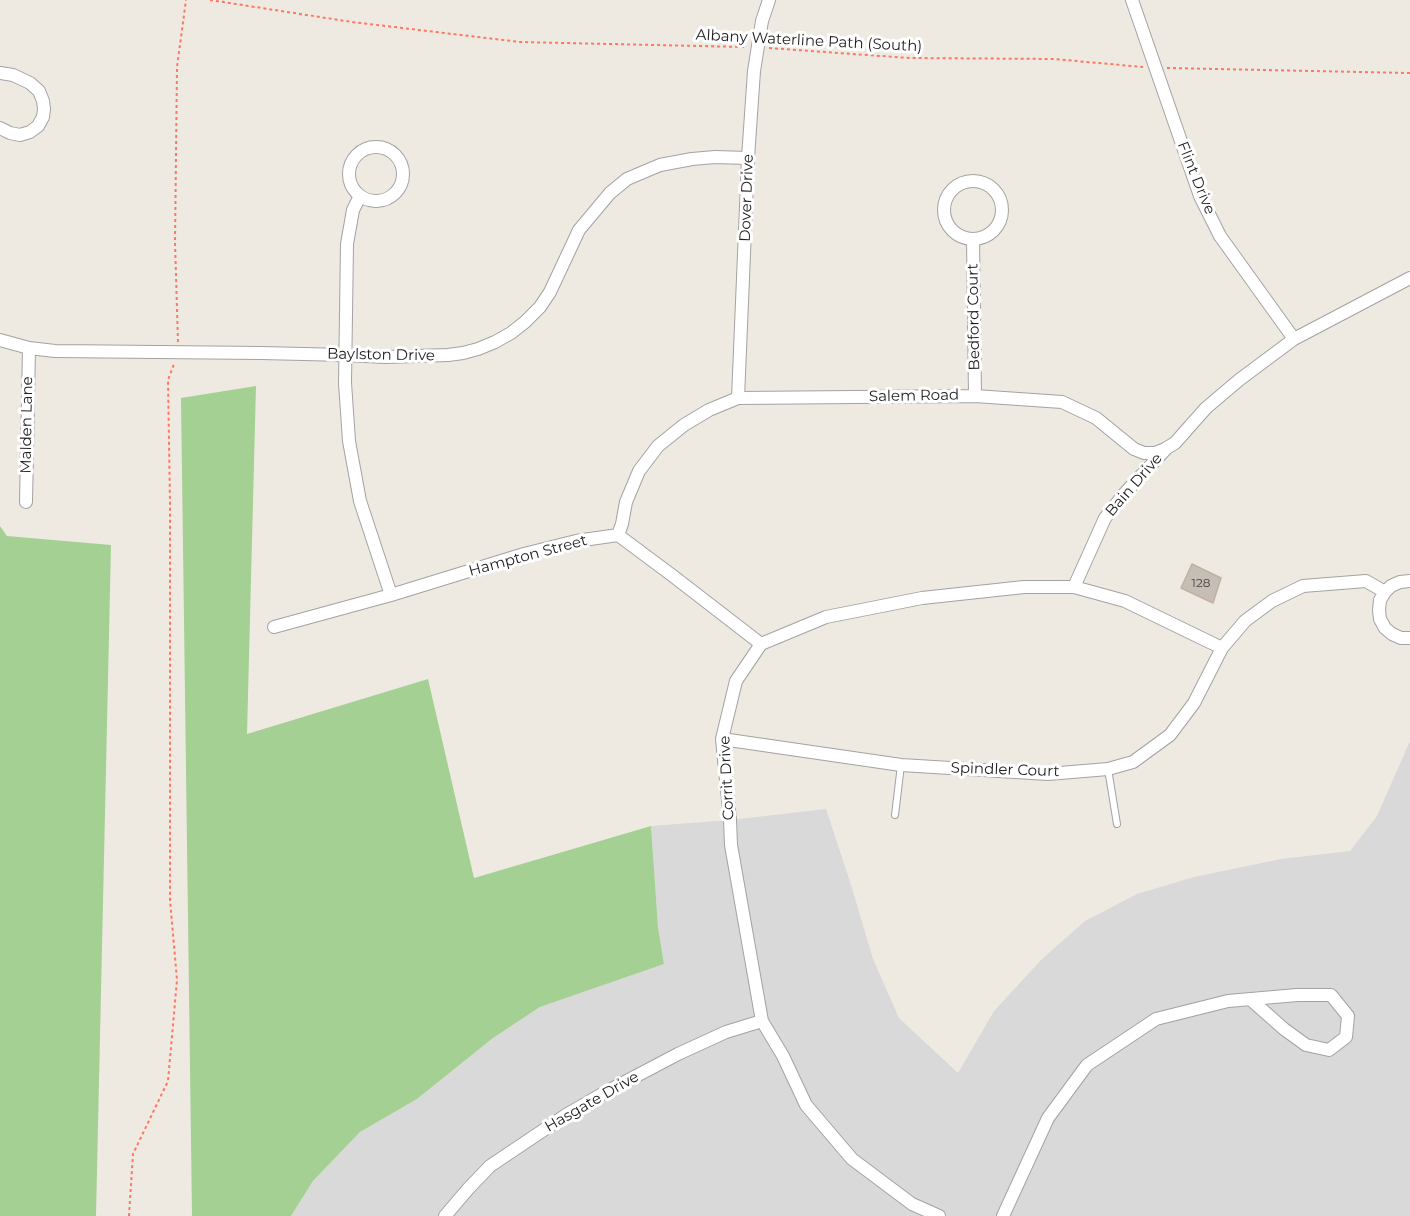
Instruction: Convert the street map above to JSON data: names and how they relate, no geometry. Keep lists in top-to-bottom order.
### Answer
{
  "streets": {
    "street": [
      "Flint Drive",
      "Dover Drive",
      "Bedford Court",
      "Baylston Drive",
      "Salem Road",
      "Malden Lane",
      "Bain Drive",
      "Hampton Street",
      "Spindler Court",
      "Corrit Drive",
      "Hasgate Drive"
    ],
    "path": ["Albany Waterline Path (South)"]
  },
  "crossings": [
    ["Albany Waterline Path (South)", "Flint Drive"],
    ["Albany Waterline Path (South)", "Dover Drive"],
    ["Dover Drive", "Baylston Drive"],
    ["Dover Drive", "Salem Road"],
    ["Bedford Court", "Salem Road"],
    ["Baylston Drive", "Malden Lane"],
    ["Salem Road", "Bain Drive"],
    ["Salem Road", "Hampton Street"],
    ["Spindler Court", "Corrit Drive"],
    ["Corrit Drive", "Hasgate Drive"]
  ],
  "house_numbers": ["128"]
}
